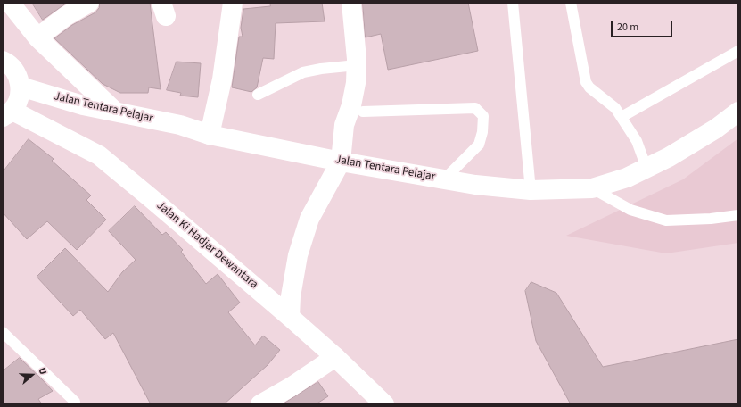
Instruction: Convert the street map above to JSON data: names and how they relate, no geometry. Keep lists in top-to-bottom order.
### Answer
{
  "streets": {
    "main road": ["Jalan Tentara Pelajar", "Jalan Ki Hadjar Dewantara"]
  },
  "scale_bar": "20 m",
  "north": "right"
}
